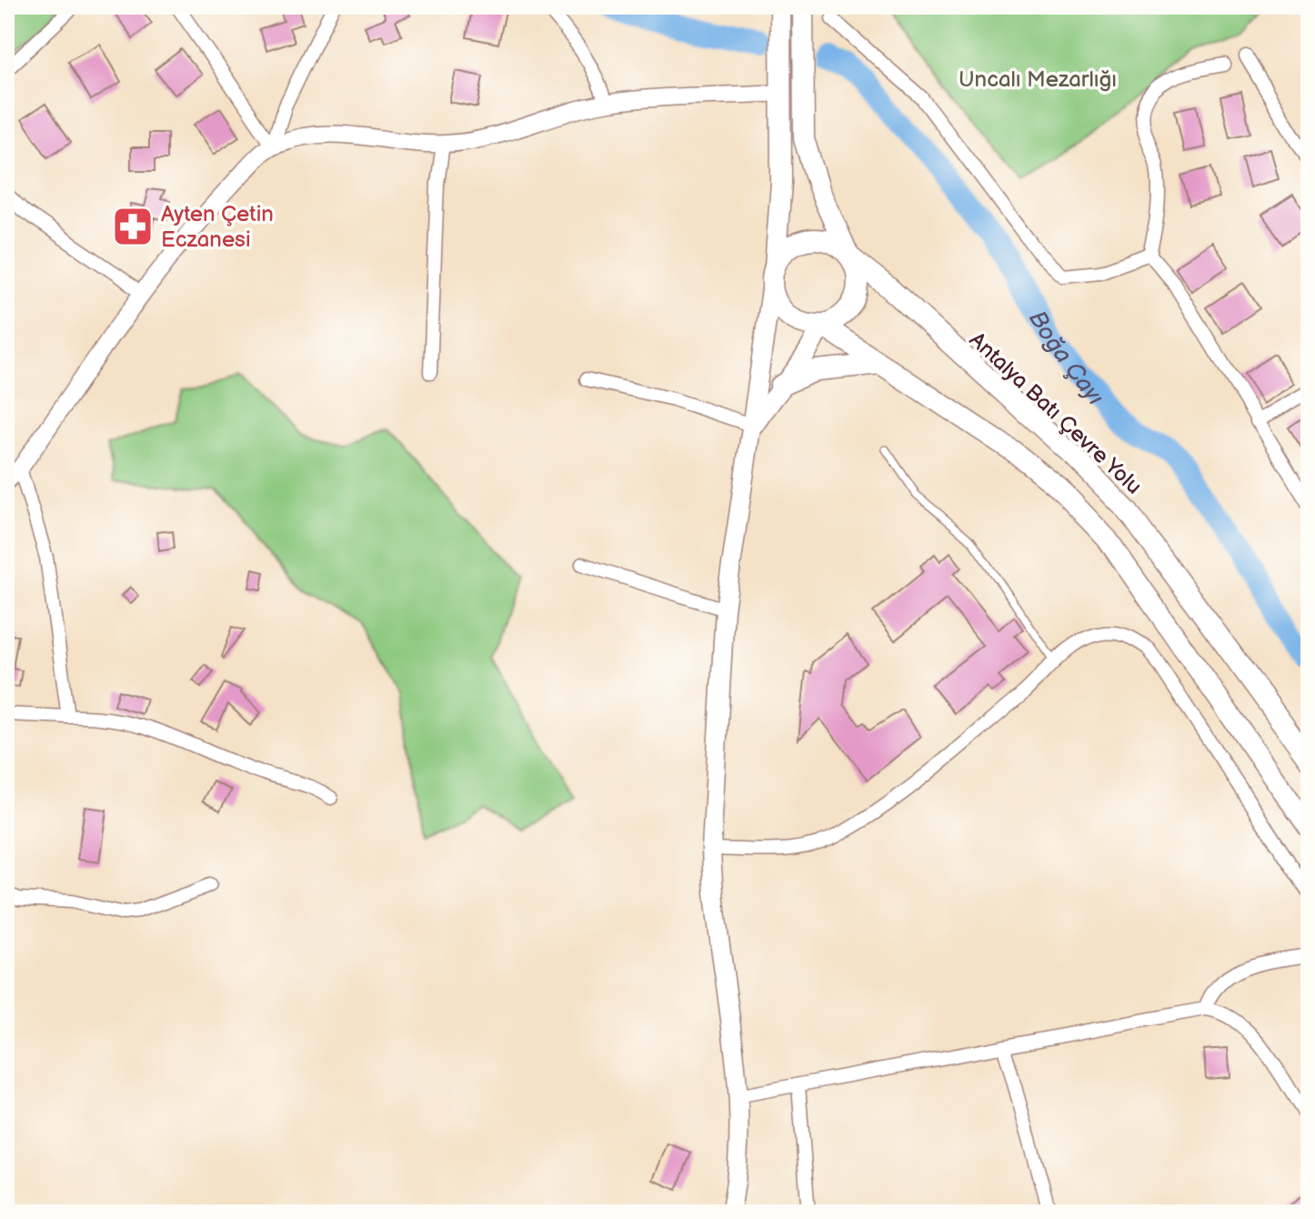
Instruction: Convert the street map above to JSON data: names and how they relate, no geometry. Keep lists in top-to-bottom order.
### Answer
{
  "streets": {
    "highway": ["Antalya Batı Çevre Yolu"]
  },
  "water": ["Boğa Çayı"],
  "parks": ["Uncalı Mezarlığı"],
  "places": {
    "pharmacy": ["Ayten Çetin Eczanesi"]
  }
}
